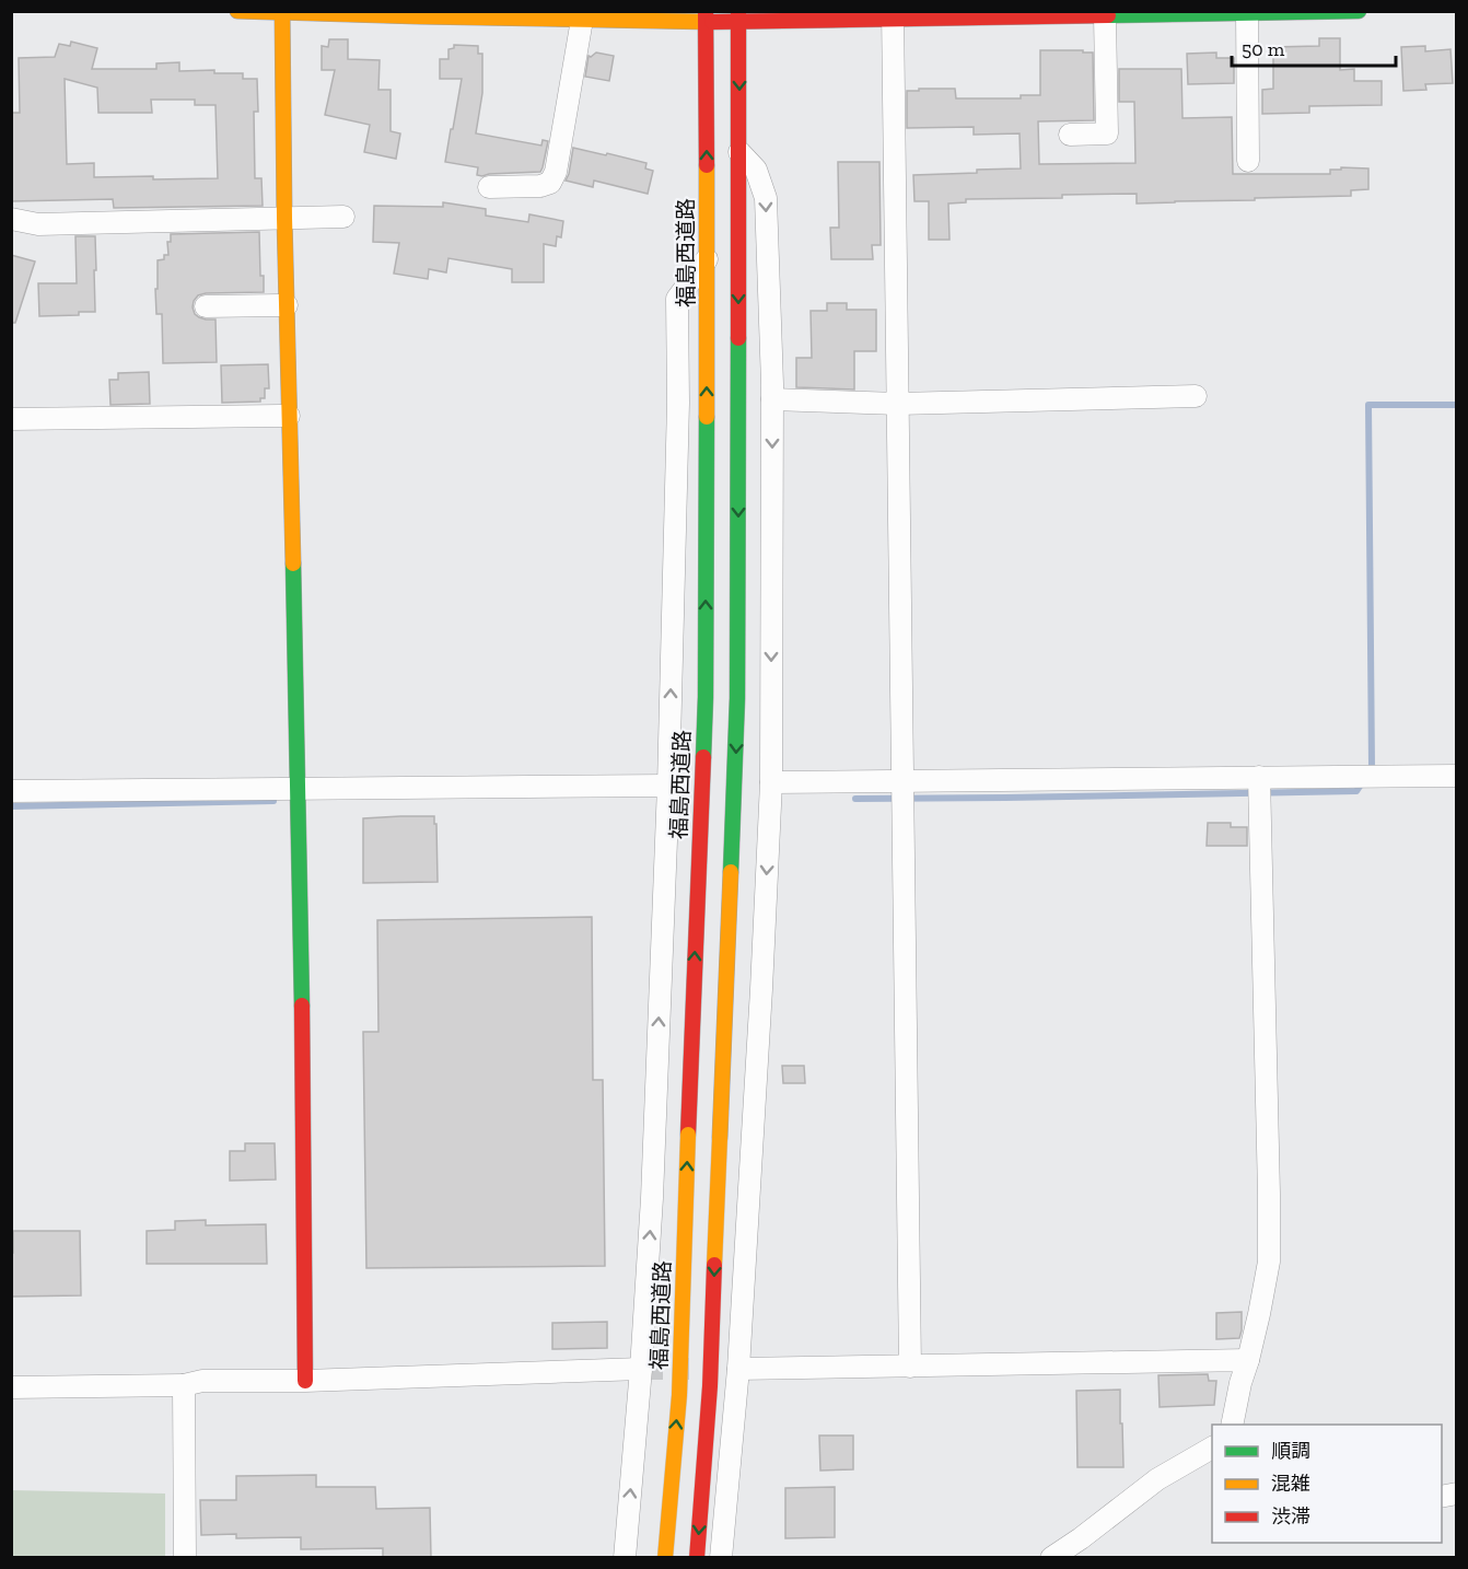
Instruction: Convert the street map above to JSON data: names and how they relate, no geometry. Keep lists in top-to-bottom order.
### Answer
{
  "streets": {
    "main road": ["福島西道路"]
  },
  "legend": ["順調", "混雑", "渋滞"],
  "scale_bar": "50 m"
}
